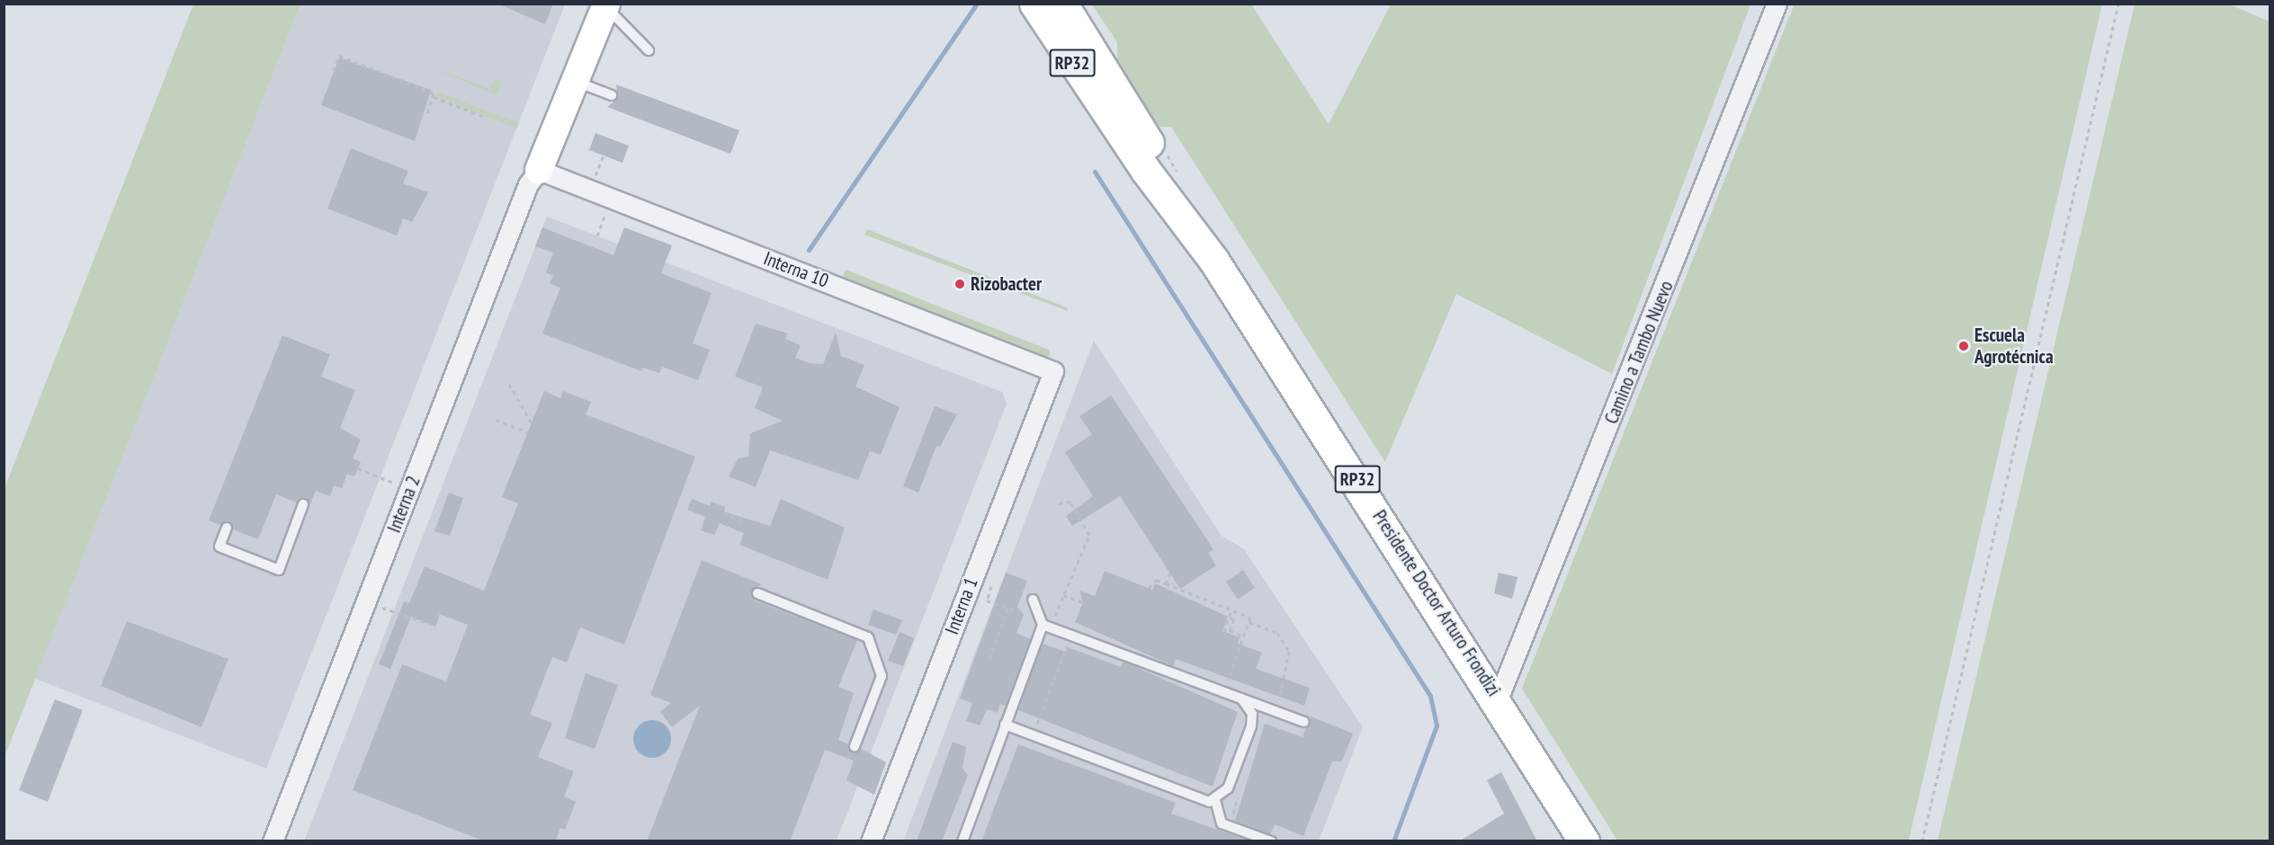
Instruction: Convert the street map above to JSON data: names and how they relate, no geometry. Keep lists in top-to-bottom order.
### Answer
{
  "streets": {
    "main road": ["RP32", "Presidente Doctor Arturo Frondizi"],
    "street": [
      "Interna 10",
      "Camino a Tambo Nuevo",
      "Interna 2",
      "Interna 1"
    ]
  },
  "crossings": [
    ["Interna 10", "Interna 2"],
    ["Interna 10", "Interna 1"],
    ["Camino a Tambo Nuevo", "Presidente Doctor Arturo Frondizi"]
  ],
  "places": ["Rizobacter", "Escuela Agrotécnica"]
}
